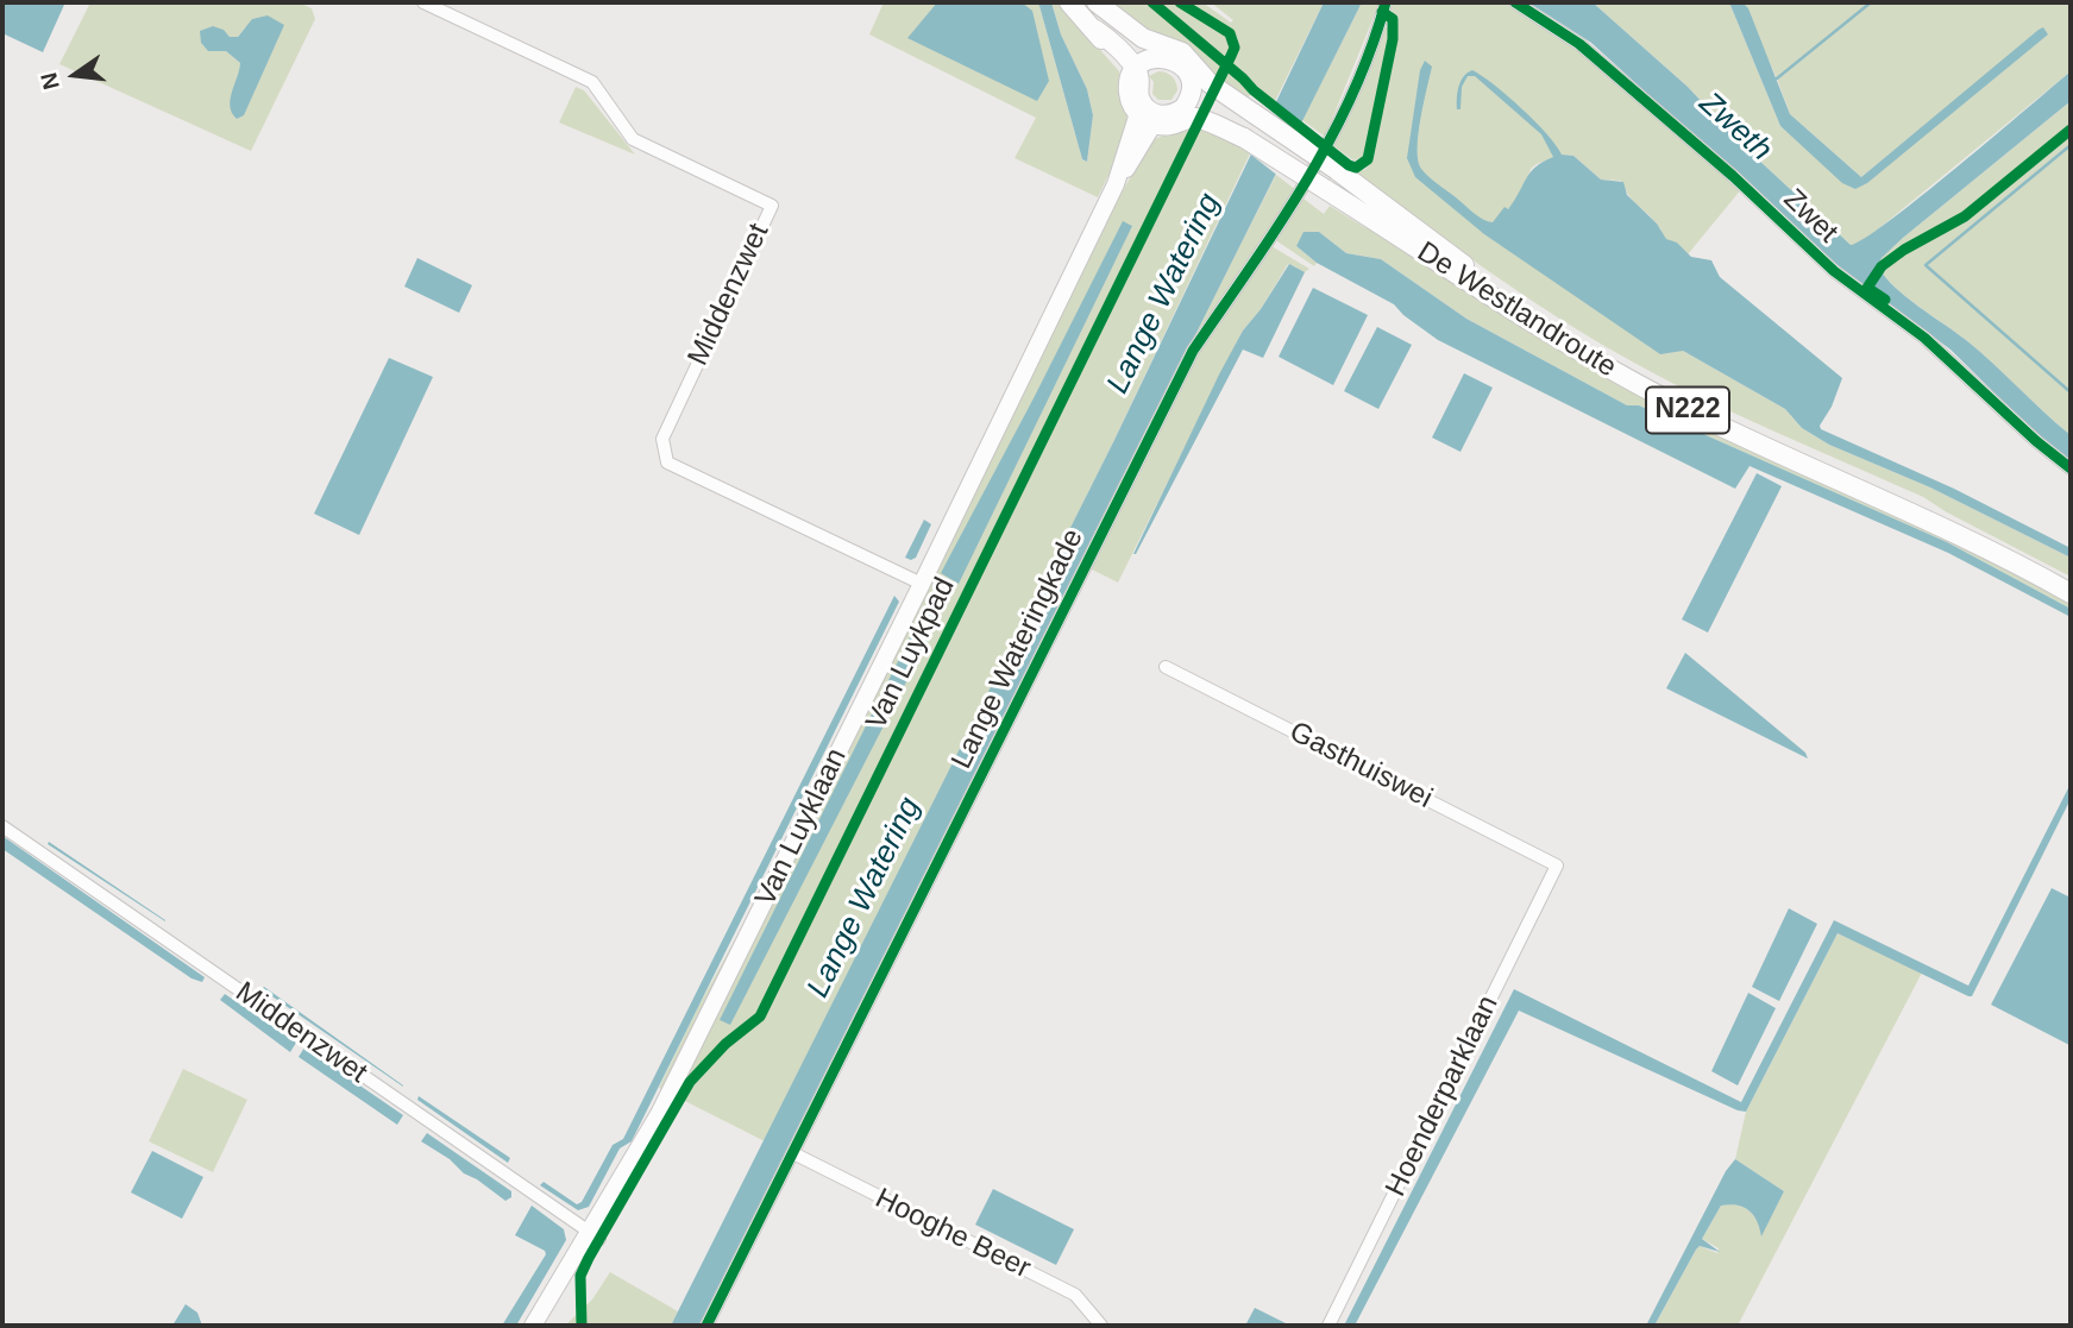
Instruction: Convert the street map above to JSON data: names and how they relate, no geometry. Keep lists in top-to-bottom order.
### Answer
{
  "streets": {
    "main road": ["De Westlandroute", "N222"],
    "street": [
      "Zwet",
      "Middenzwet",
      "Lange Wateringkade",
      "Gasthuiswei",
      "Van Luyklaan",
      "Hoenderparklaan",
      "Hooghe Beer"
    ],
    "cycle path": ["Van Luykpad"]
  },
  "crossings": [
    ["Middenzwet", "Van Luyklaan"],
    ["De Westlandroute", "N222"],
    ["De Westlandroute", "Van Luyklaan"],
    ["N222", "Van Luyklaan"],
    ["Lange Wateringkade", "Hooghe Beer"],
    ["Gasthuiswei", "Hoenderparklaan"]
  ],
  "water": ["Zweth", "Lange Watering"],
  "north": "left"
}
